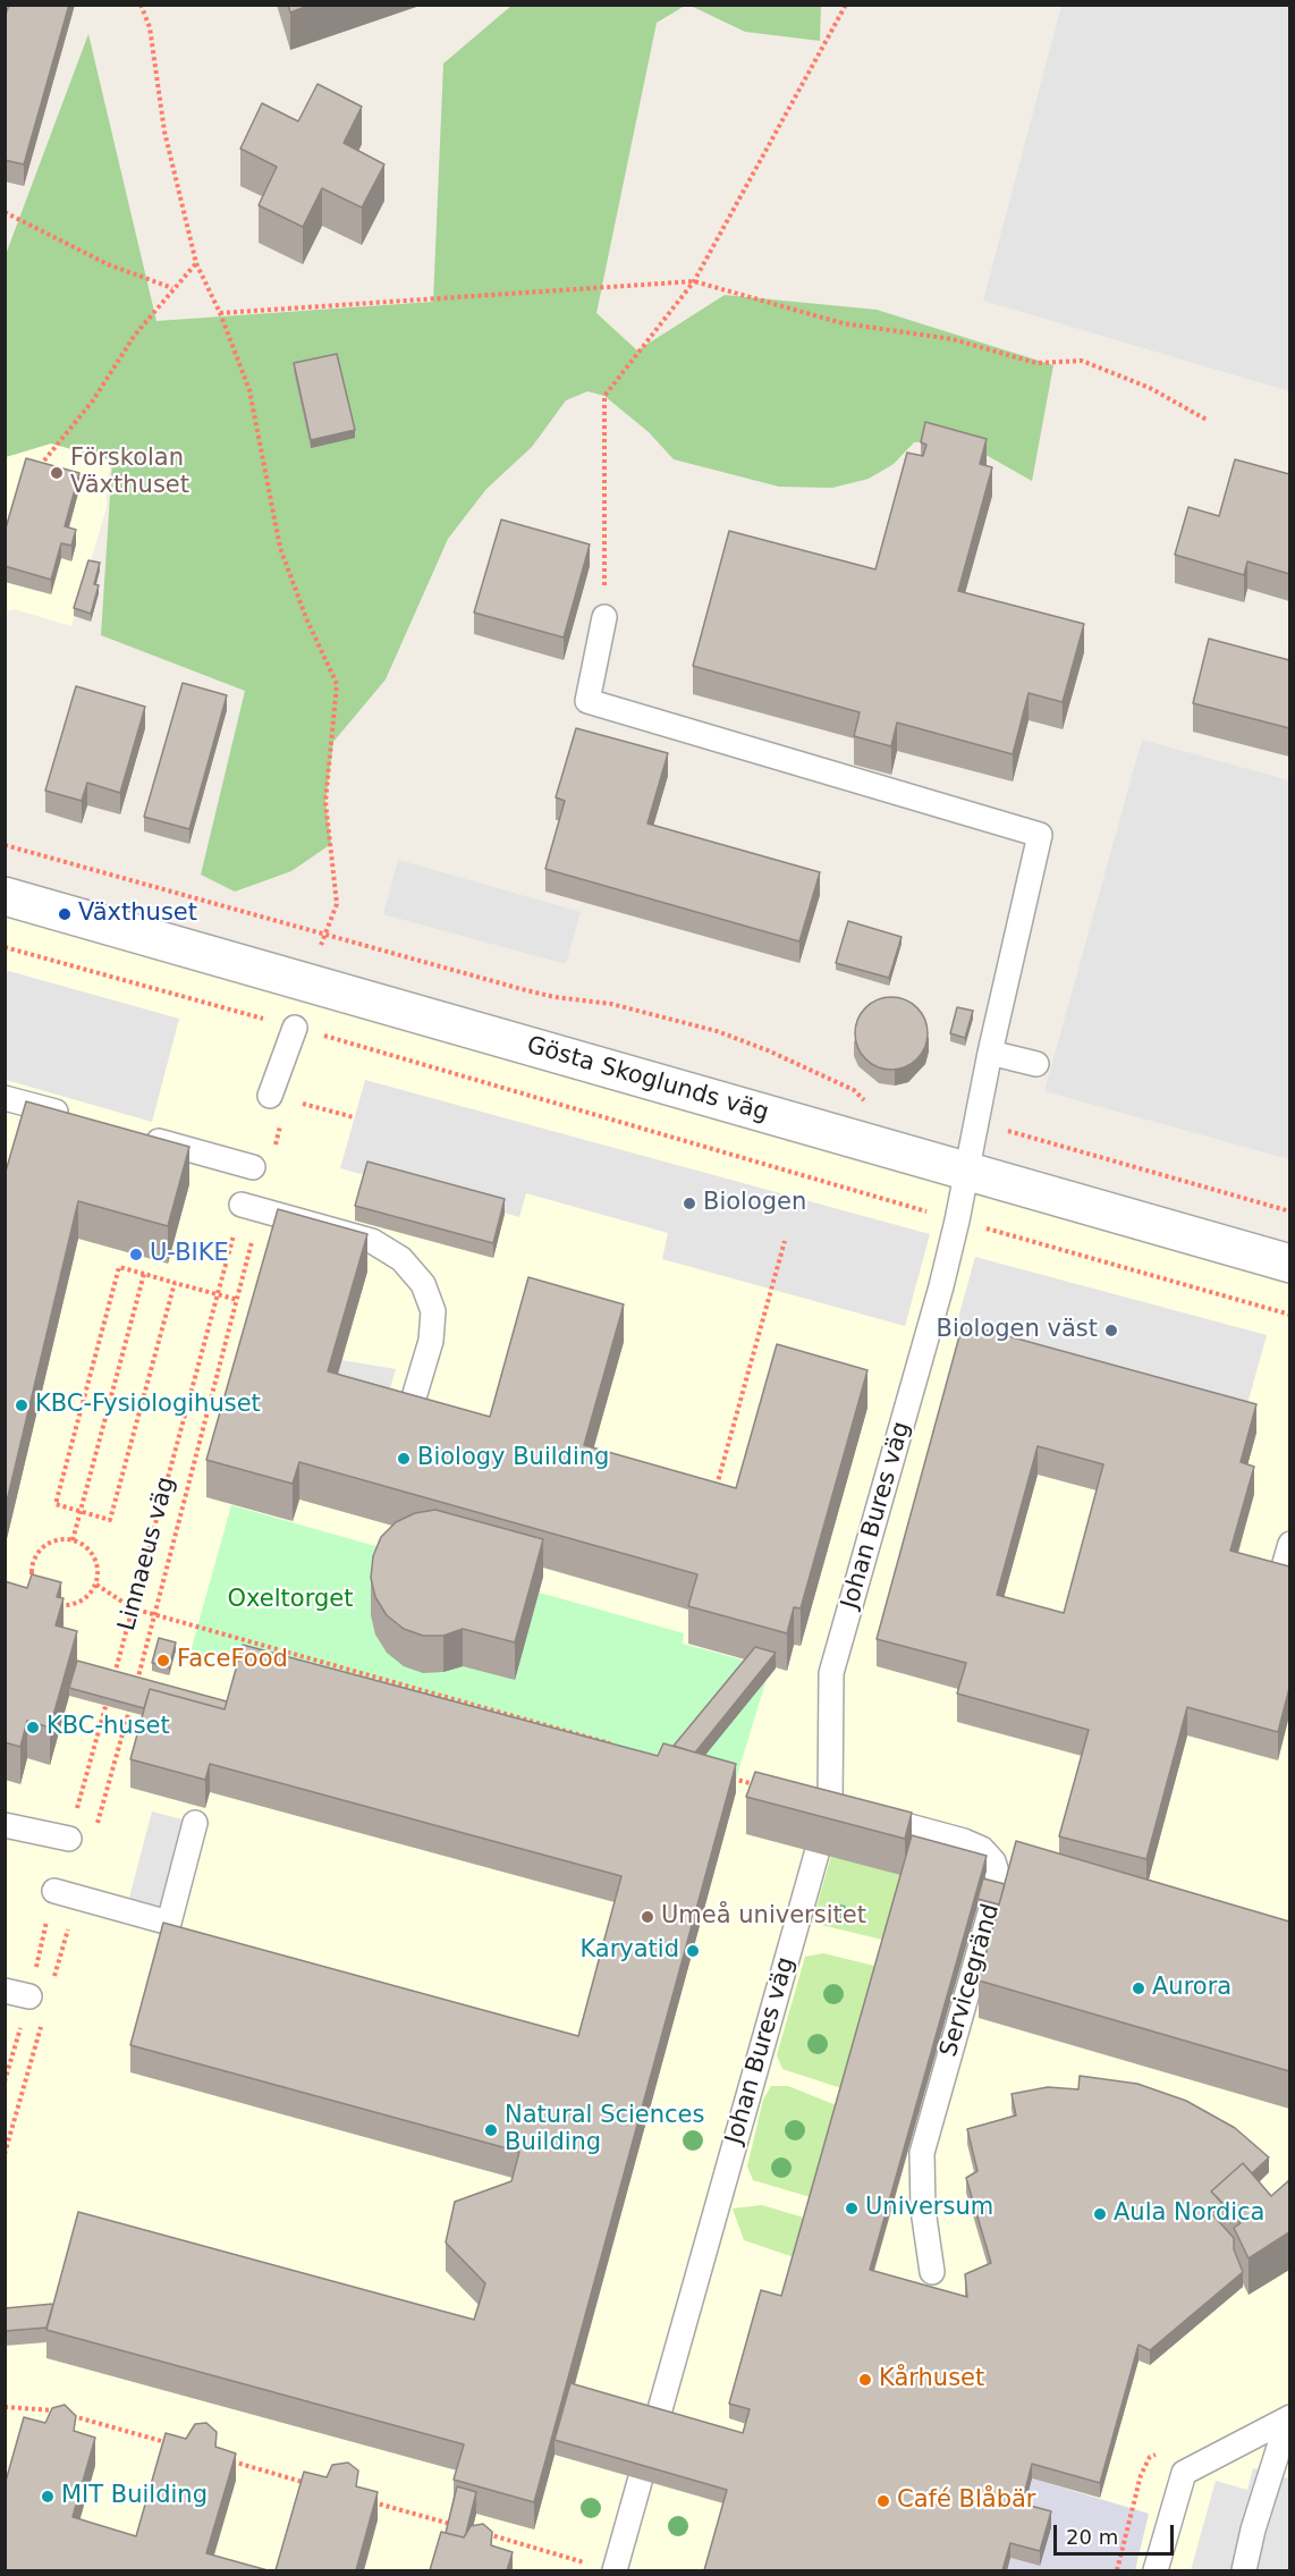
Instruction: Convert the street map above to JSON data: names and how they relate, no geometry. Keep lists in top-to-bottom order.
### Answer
{
  "streets": {
    "street": ["Gösta Skoglunds väg"],
    "lane": ["Johan Bures väg", "Servicegränd"],
    "path": ["Linnaeus väg"]
  },
  "crossings": [
    ["Gösta Skoglunds väg", "Johan Bures väg"],
    ["Johan Bures väg", "Servicegränd"]
  ],
  "parks": ["Oxeltorget"],
  "places": [
    "Förskolan Växthuset",
    "Växthuset",
    "Biologen",
    "U-BIKE",
    "Biologen väst",
    "KBC-Fysiologihuset",
    "Biology Building",
    "FaceFood",
    "KBC-huset",
    "Umeå universitet",
    "Karyatid",
    "Aurora",
    "Natural Sciences Building",
    "Universum",
    "Aula Nordica",
    "Kårhuset",
    "MIT Building",
    "Café Blåbär"
  ],
  "scale_bar": "20 m"
}
